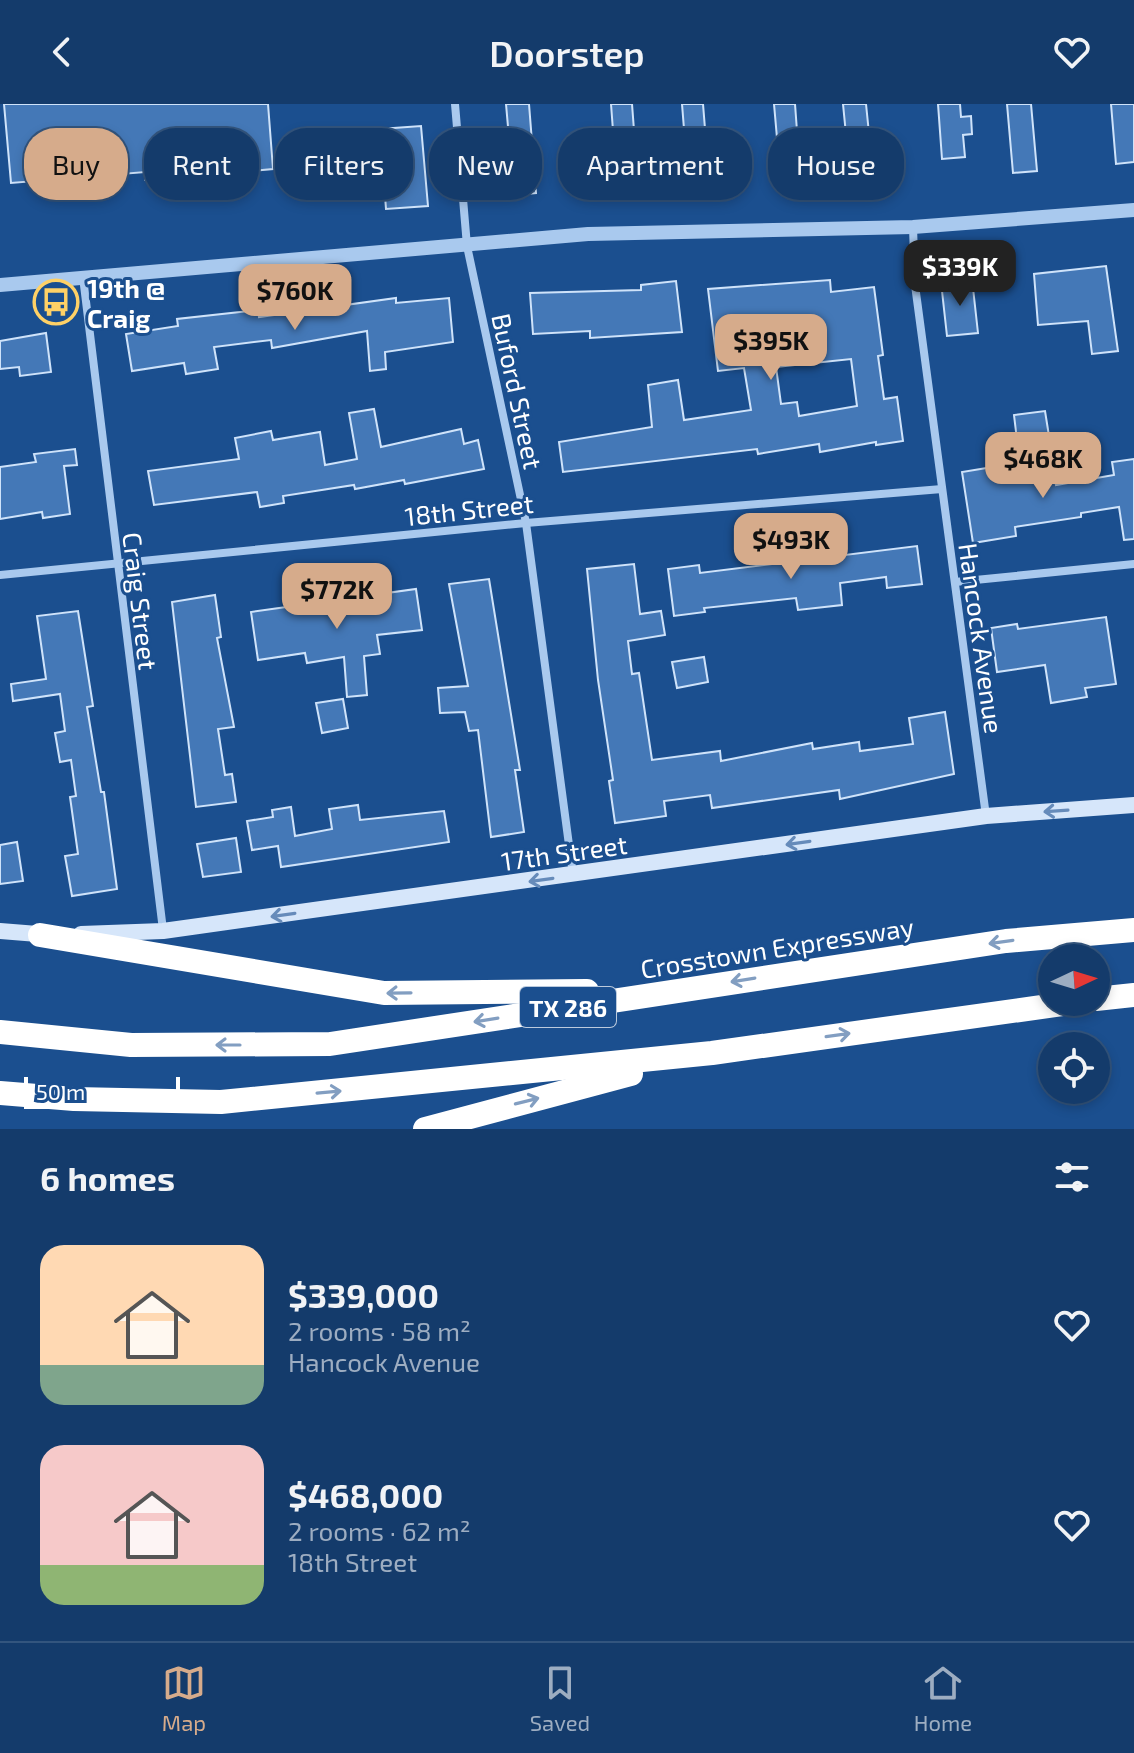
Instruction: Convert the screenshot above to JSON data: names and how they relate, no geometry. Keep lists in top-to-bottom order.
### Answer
{
  "streets": {
    "highway": ["Crosstown Expressway", "TX 286"],
    "main road": ["17th Street"],
    "street": [
      "Buford Street",
      "18th Street",
      "Craig Street",
      "Hancock Avenue"
    ]
  },
  "crossings": [
    ["Buford Street", "18th Street"],
    ["Buford Street", "17th Street"],
    ["18th Street", "Craig Street"],
    ["18th Street", "Hancock Avenue"],
    ["Craig Street", "17th Street"],
    ["Hancock Avenue", "17th Street"]
  ],
  "one_way": ["17th Street"],
  "places": {
    "bus stop": ["19th @ Craig"]
  },
  "scale_bar": "50 m",
  "north": "right",
  "page": {
    "header": "Doorstep",
    "chip": [
      "Buy",
      "Rent",
      "Filters",
      "New",
      "Apartment",
      "House"
    ],
    "price": [
      "$339K",
      "$760K",
      "$395K",
      "$468K",
      "$493K",
      "$772K"
    ],
    "scale": "50 m",
    "heading": "6 homes",
    "list": [
      {
        "name": "$339,000",
        "note": "2 rooms · 58 m² · Hancock Avenue"
      },
      {
        "name": "$468,000",
        "note": "2 rooms · 62 m² · 18th Street"
      }
    ],
    "tabs": ["Map", "Saved", "Home"]
  }
}
